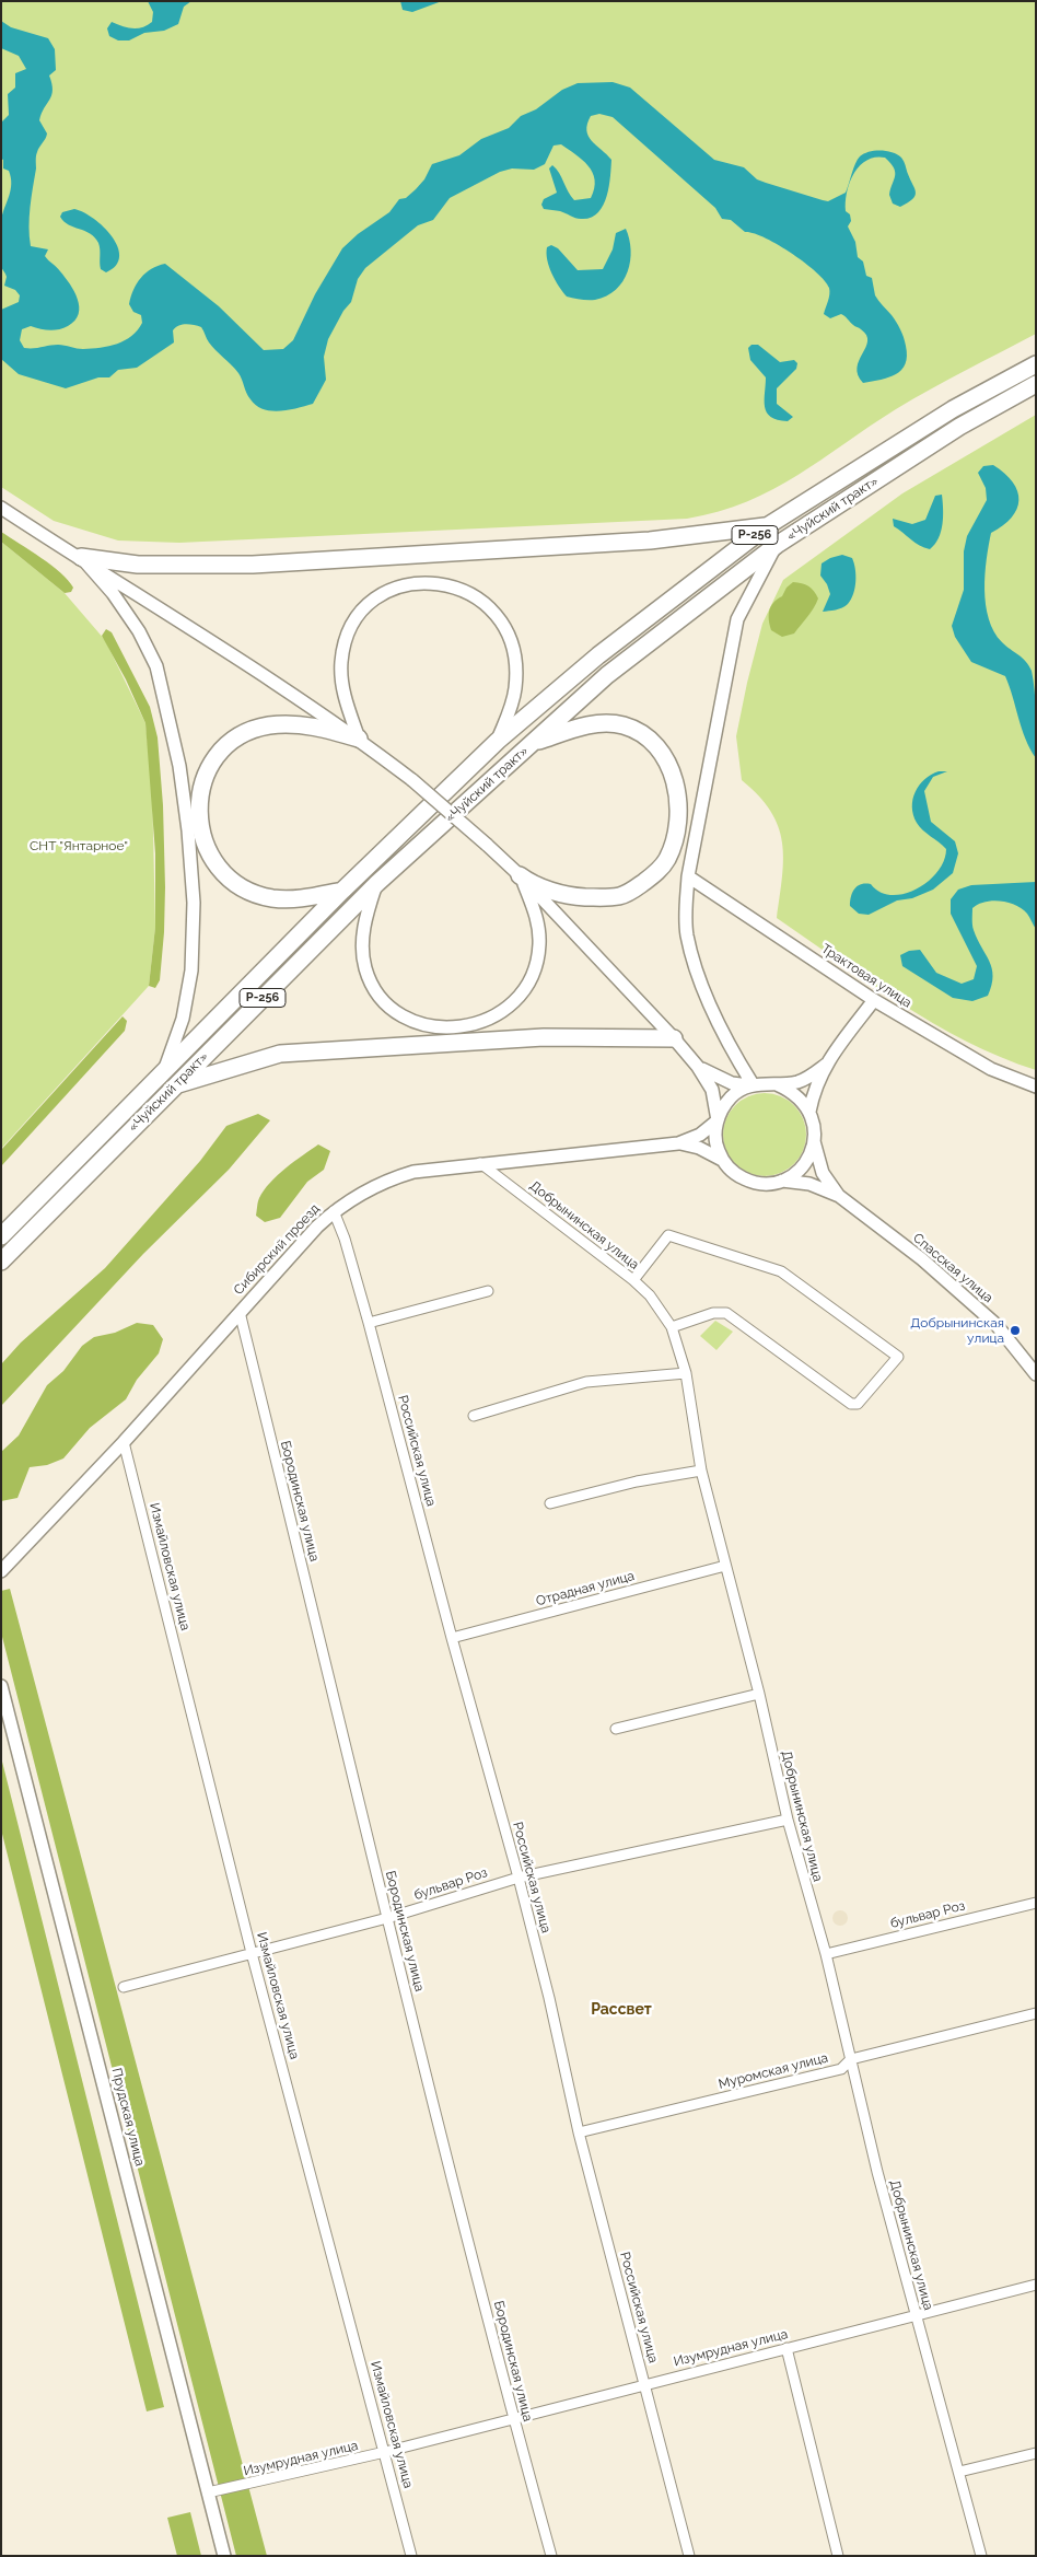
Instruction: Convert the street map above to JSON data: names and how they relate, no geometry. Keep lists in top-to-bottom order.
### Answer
{
  "streets": {
    "highway": ["«Чуйский тракт»", "Р-256"],
    "street": [
      "Трактовая улица",
      "Добрынинская улица",
      "Сибирский проезд",
      "Спасская улица",
      "Российская улица",
      "Бородинская улица",
      "Измайловская улица",
      "Отрадная улица",
      "бульвар Роз",
      "Муромская улица",
      "Прудская улица",
      "Изумрудная улица"
    ]
  },
  "crossings": [
    ["Добрынинская улица", "Сибирский проезд"],
    ["Добрынинская улица", "Отрадная улица"],
    ["Добрынинская улица", "бульвар Роз"],
    ["Добрынинская улица", "Муромская улица"],
    ["Добрынинская улица", "Изумрудная улица"],
    ["Сибирский проезд", "Спасская улица"],
    ["Сибирский проезд", "Российская улица"],
    ["Сибирский проезд", "Бородинская улица"],
    ["Сибирский проезд", "Измайловская улица"],
    ["Российская улица", "Отрадная улица"],
    ["Российская улица", "бульвар Роз"],
    ["Российская улица", "Муромская улица"],
    ["Российская улица", "Изумрудная улица"],
    ["Бородинская улица", "бульвар Роз"],
    ["Бородинская улица", "Изумрудная улица"],
    ["Измайловская улица", "бульвар Роз"],
    ["Измайловская улица", "Изумрудная улица"],
    ["Прудская улица", "Изумрудная улица"]
  ],
  "districts": ["Рассвет"],
  "parks": ["СНТ \"Янтарное\""],
  "places": ["Добрынинская улица"]
}
